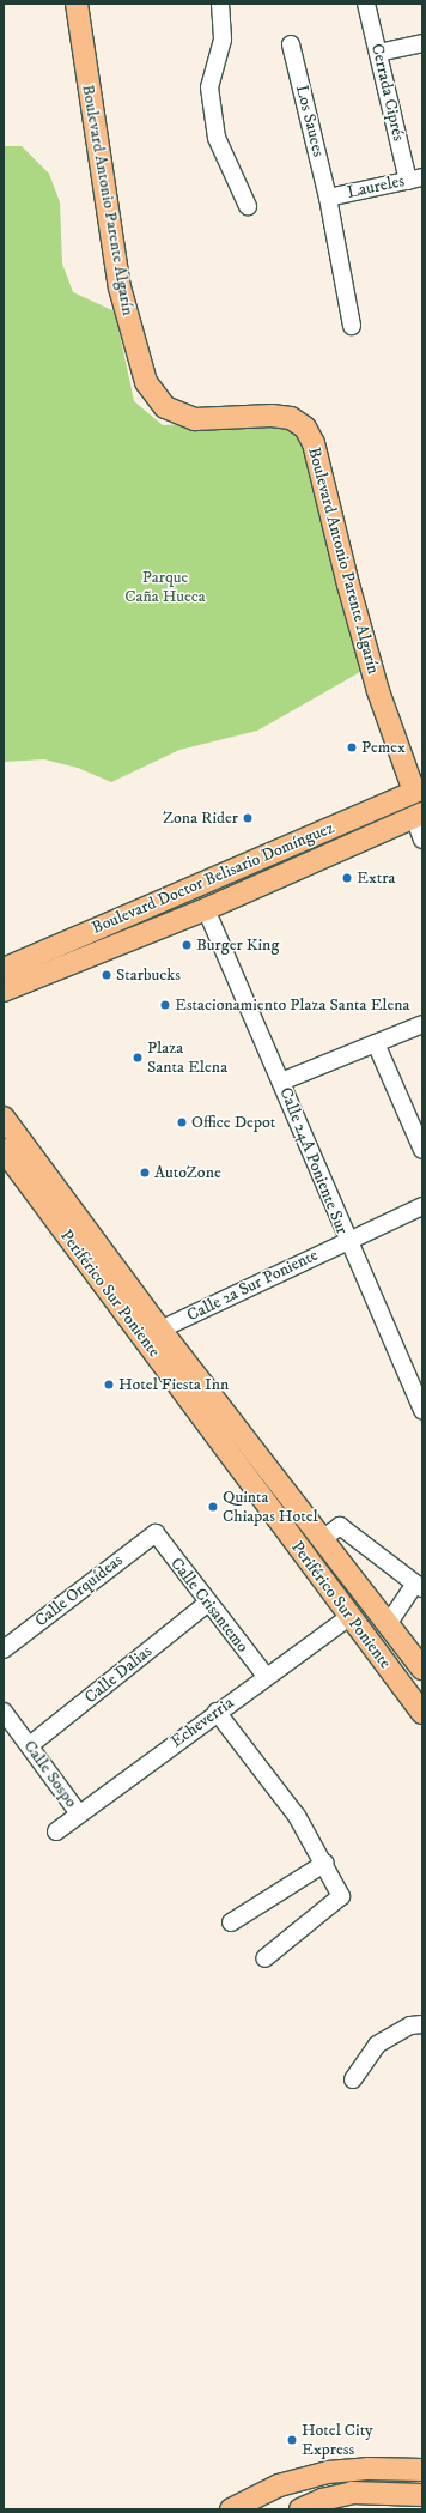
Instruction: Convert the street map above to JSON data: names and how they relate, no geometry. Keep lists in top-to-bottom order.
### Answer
{
  "streets": {
    "main road": ["Boulevard Antonio Parente Algarín", "Boulevard Doctor Belisario Domínguez", "Periférico Sur Poniente"],
    "street": [
      "Cerrada Ciprés",
      "Los Sauces",
      "Laureles",
      "Calle 24A Poniente Sur",
      "Calle 2a Sur Poniente",
      "Calle Orquídeas",
      "Calle Crisantemo",
      "Calle Dalias",
      "Echeverria",
      "Calle Sospo"
    ]
  },
  "crossings": [
    ["Cerrada Ciprés", "Laureles"],
    ["Los Sauces", "Laureles"],
    ["Boulevard Antonio Parente Algarín", "Boulevard Doctor Belisario Domínguez"],
    ["Boulevard Doctor Belisario Domínguez", "Calle 24A Poniente Sur"],
    ["Calle 24A Poniente Sur", "Calle 2a Sur Poniente"],
    ["Calle 2a Sur Poniente", "Periférico Sur Poniente"],
    ["Periférico Sur Poniente", "Echeverria"],
    ["Calle Orquídeas", "Calle Crisantemo"],
    ["Calle Crisantemo", "Calle Dalias"],
    ["Calle Crisantemo", "Echeverria"],
    ["Calle Dalias", "Calle Sospo"],
    ["Echeverria", "Calle Sospo"]
  ],
  "parks": ["Parque Caña Hueca"],
  "places": [
    "Pemex",
    "Zona Rider",
    "Extra",
    "Burger King",
    "Starbucks",
    "Estacionamiento Plaza Santa Elena",
    "Plaza Santa Elena",
    "Office Depot",
    "AutoZone",
    "Hotel Fiesta Inn",
    "Quinta Chiapas Hotel",
    "Hotel City Express"
  ]
}
